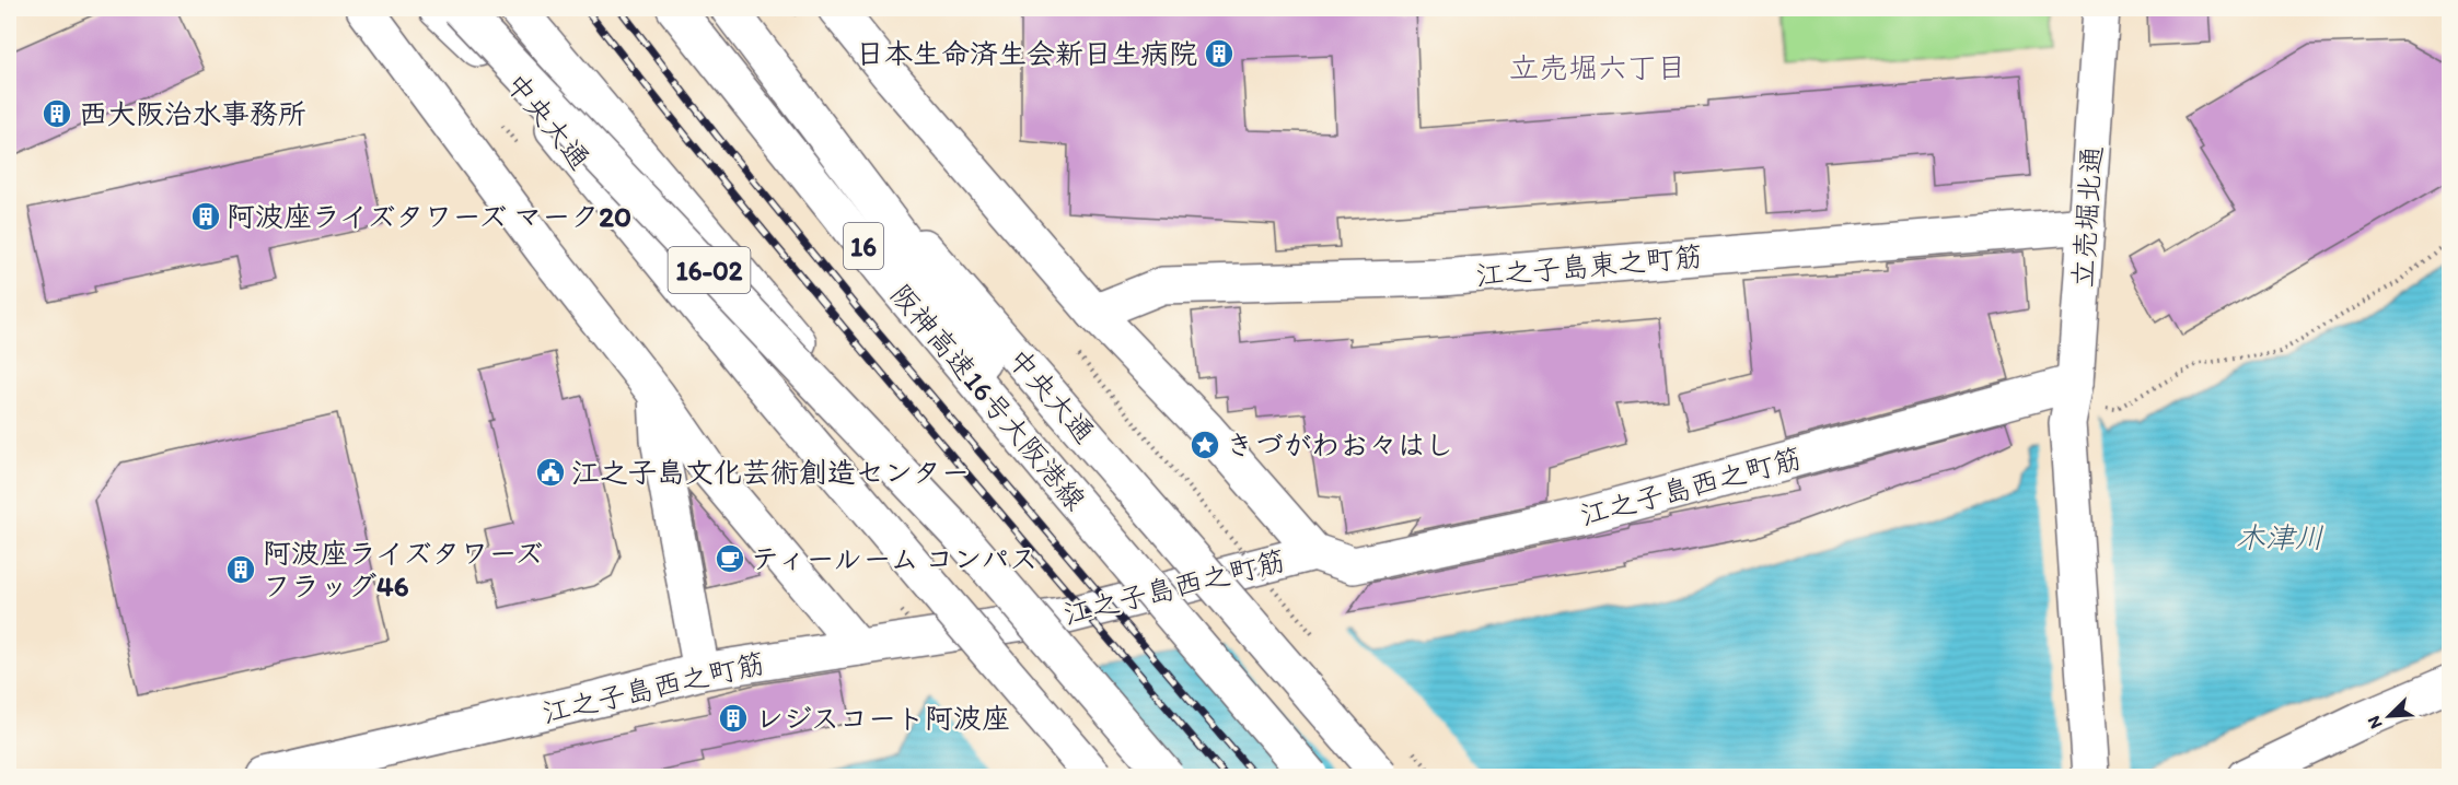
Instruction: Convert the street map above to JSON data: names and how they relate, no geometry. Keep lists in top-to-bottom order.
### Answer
{
  "streets": {
    "main road": [
      "中央大通",
      "立売堀北通",
      "16",
      "江之子島東之町筋",
      "16-02",
      "阪神高速16号大阪港線",
      "江之子島西之町筋"
    ]
  },
  "crossings": [
    ["中央大通", "16"],
    ["中央大通", "16-02"],
    ["立売堀北通", "江之子島東之町筋"],
    ["立売堀北通", "江之子島西之町筋"],
    ["16", "阪神高速16号大阪港線"]
  ],
  "districts": ["立売堀六丁目"],
  "water": ["木津川"],
  "places": {
    "building": [
      "日本生命済生会新日生病院",
      "西大阪治水事務所",
      "阿波座ライズタワーズ マーク20",
      "阿波座ライズタワーズ フラッグ46",
      "レジスコート阿波座"
    ],
    "place": ["きづがわお々はし"],
    "public building": ["江之子島文化芸術創造センター"],
    "cafe": ["ティールーム コンパス"]
  },
  "north": "bottom left"
}
